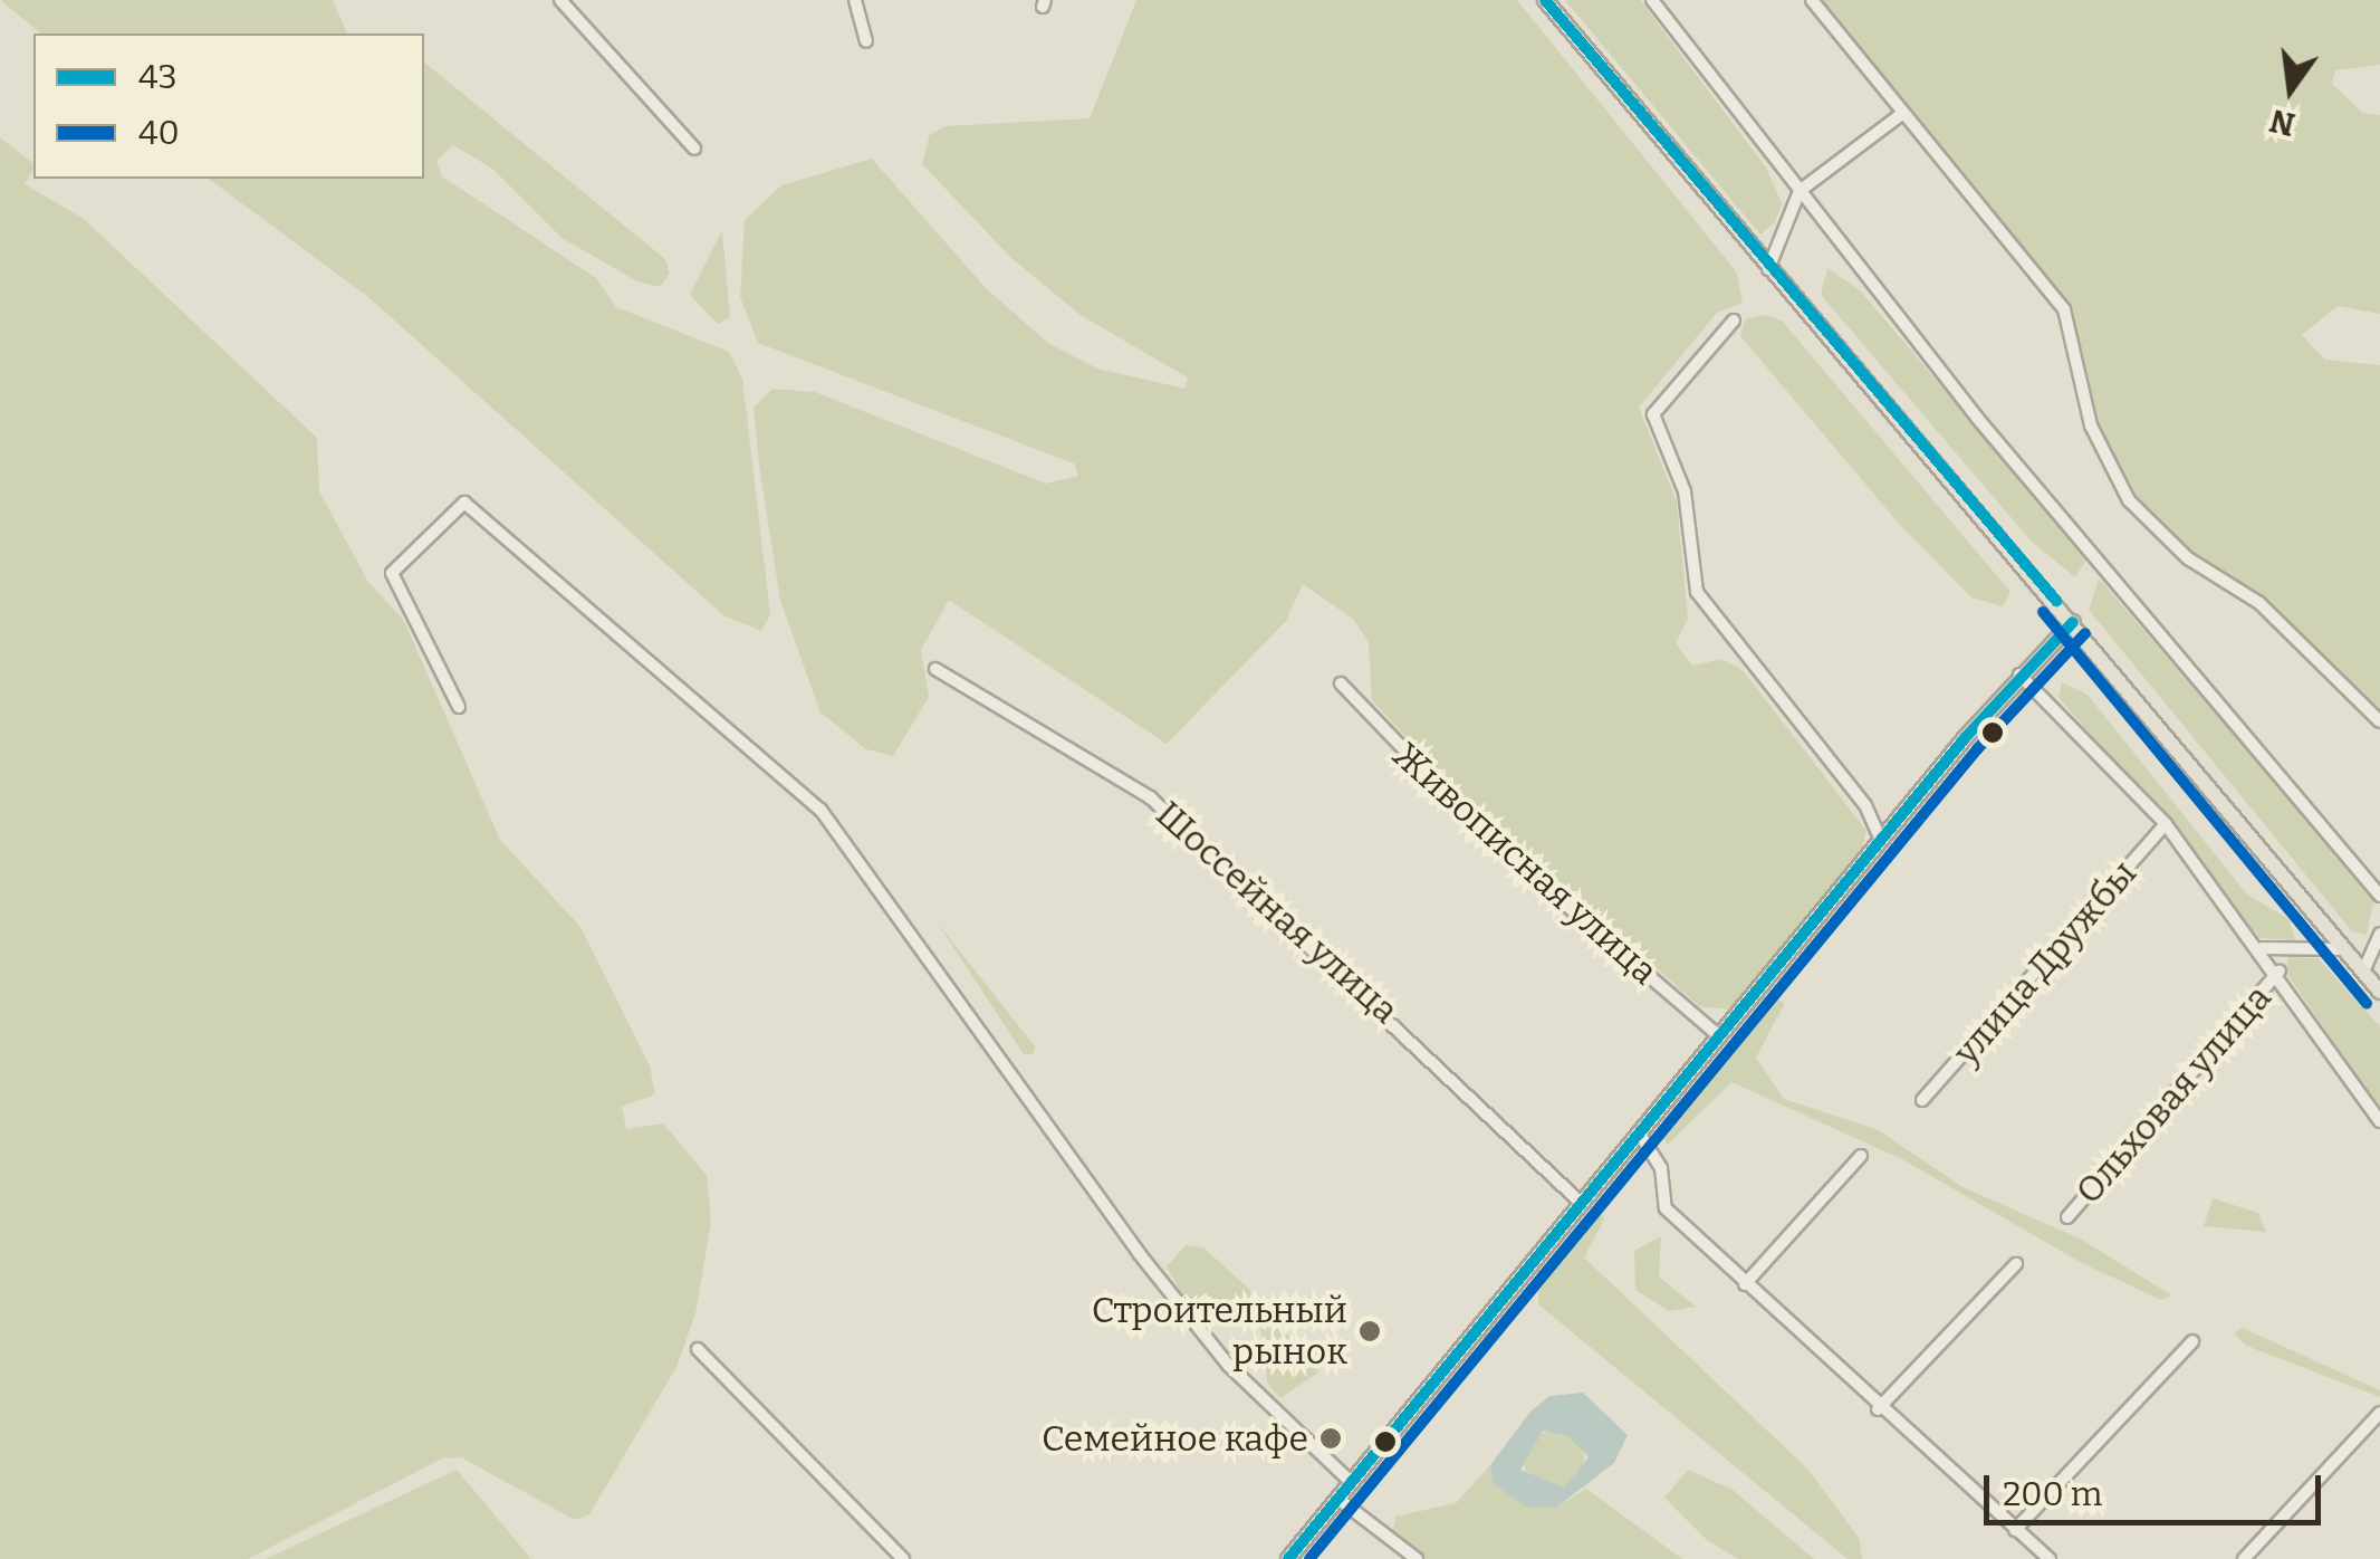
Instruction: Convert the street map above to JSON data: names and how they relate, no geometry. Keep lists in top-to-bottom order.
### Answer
{
  "streets": {
    "street": [
      "Живописная улица",
      "Шоссейная улица",
      "улица Дружбы",
      "Ольховая улица"
    ]
  },
  "places": ["Строительный рынок", "Семейное кафе"],
  "lines": ["transit line 43", "transit line 40"],
  "legend": ["43", "40"],
  "scale_bar": "200 m",
  "north": "bottom"
}
